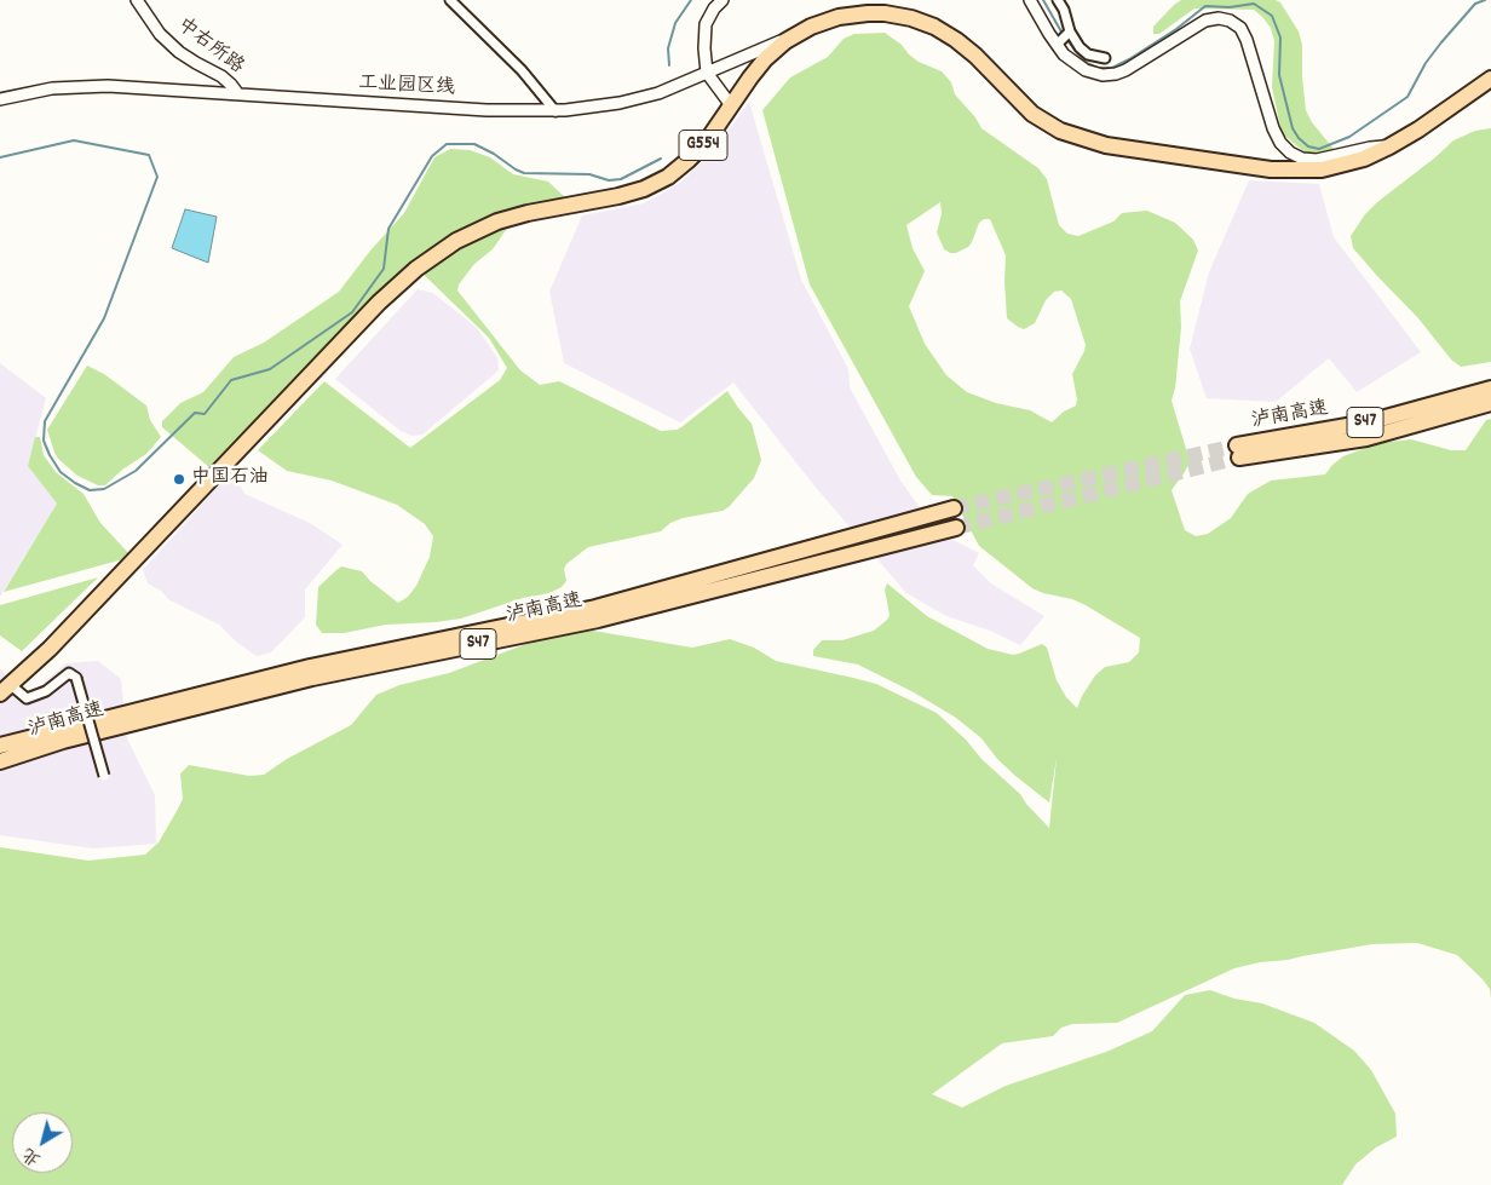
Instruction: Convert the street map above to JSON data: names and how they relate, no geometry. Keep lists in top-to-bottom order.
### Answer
{
  "streets": {
    "highway": ["G554", "泸南高速", "S47"],
    "main road": ["中右所路", "工业园区线"]
  },
  "crossings": [
    ["中右所路", "工业园区线"],
    ["工业园区线", "G554"]
  ],
  "places": ["中国石油"],
  "north": "bottom left"
}
